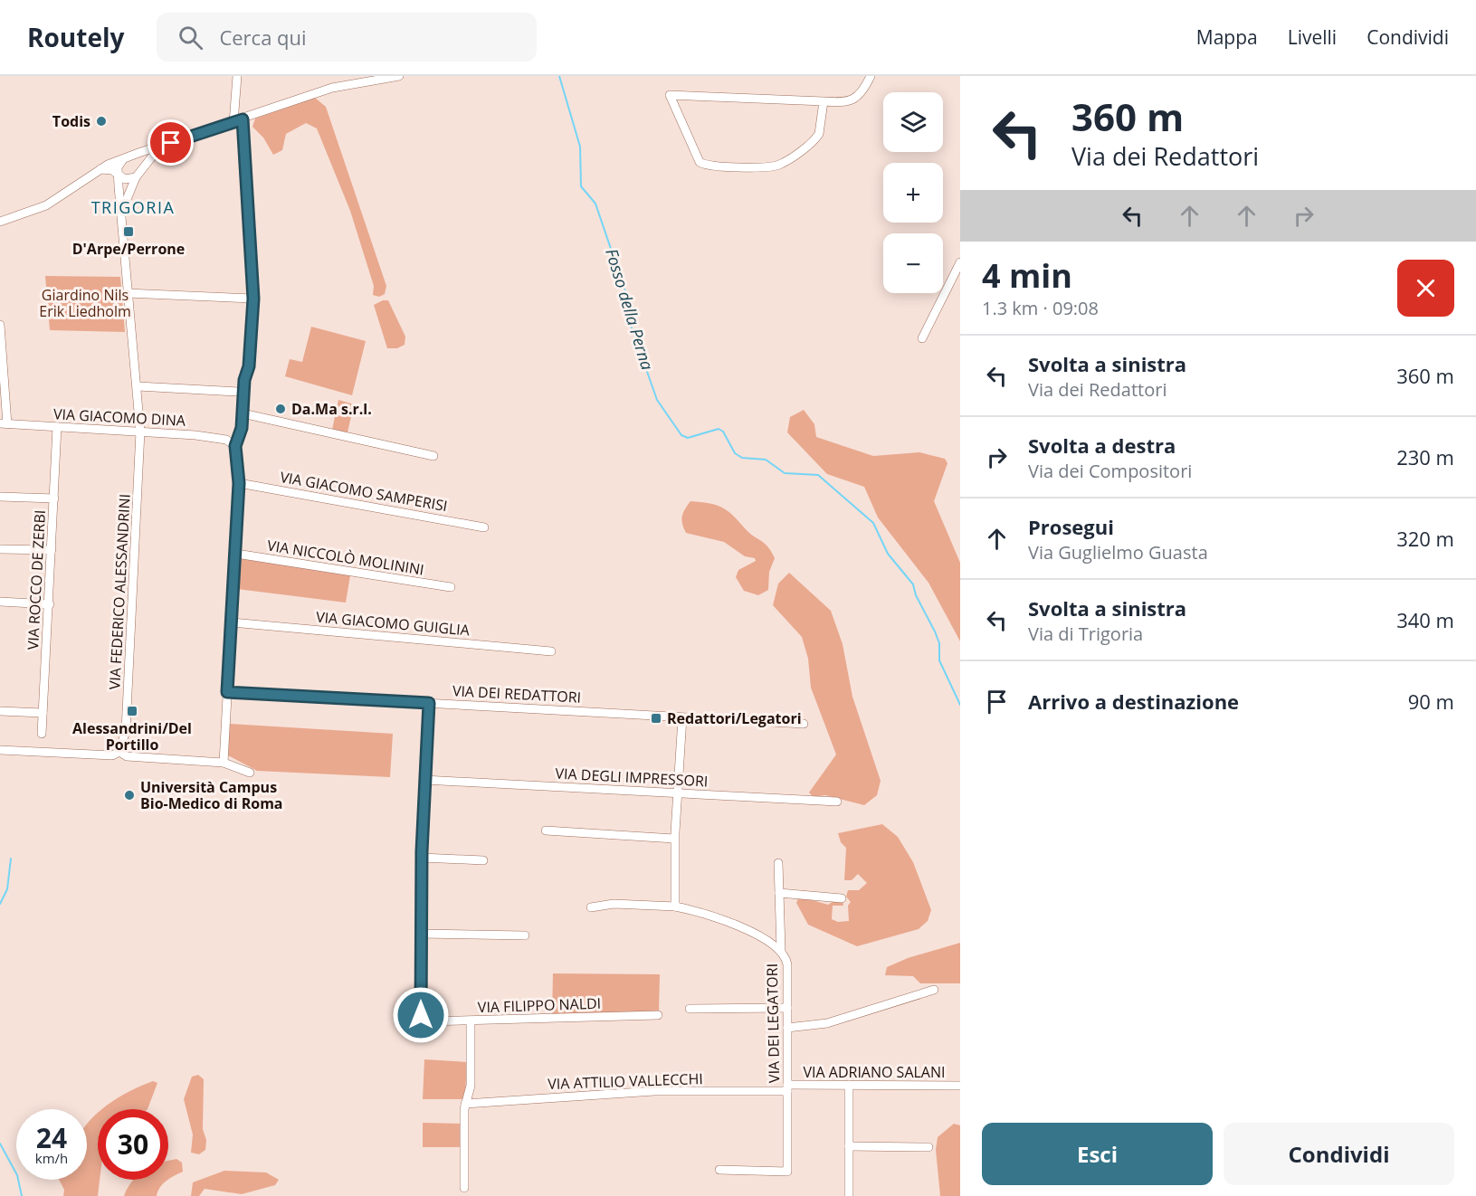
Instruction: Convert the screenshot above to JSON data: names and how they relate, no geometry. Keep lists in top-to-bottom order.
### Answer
{
  "streets": {
    "street": [
      "VIA GIACOMO DINA",
      "VIA GIACOMO SAMPERISI",
      "VIA NICCOLÒ MOLININI",
      "VIA ROCCO DE ZERBI",
      "VIA FEDERICO ALESSANDRINI",
      "VIA GIACOMO GUIGLIA",
      "VIA DEI REDATTORI",
      "VIA DEGLI IMPRESSORI",
      "VIA FILIPPO NALDI",
      "VIA DEI LEGATORI",
      "VIA ADRIANO SALANI",
      "VIA ATTILIO VALLECCHI"
    ]
  },
  "crossings": [
    ["VIA GIACOMO DINA", "VIA ROCCO DE ZERBI"],
    ["VIA GIACOMO DINA", "VIA FEDERICO ALESSANDRINI"],
    ["VIA DEI LEGATORI", "VIA ADRIANO SALANI"],
    ["VIA DEI LEGATORI", "VIA ATTILIO VALLECCHI"],
    ["VIA ADRIANO SALANI", "VIA ATTILIO VALLECCHI"]
  ],
  "districts": ["TRIGORIA"],
  "water": ["Fosso della Perna"],
  "parks": ["Giardino Nils Erik Liedholm"],
  "places": {
    "other": ["Todis", "Da.Ma s.r.l.", "Università Campus Bio-Medico di Roma"],
    "transit": ["D'Arpe/Perrone", "Alessandrini/Del Portillo", "Redattori/Legatori"]
  },
  "page": {
    "header": "Routely",
    "search": "Cerca qui",
    "nav": ["Mappa", "Livelli", "Condividi"],
    "turn": ["360 m", "Via dei Redattori"],
    "map_buttons": ["+", "−"],
    "heading": ["4 min", "1.3 km · 09:08"],
    "list": [
      {
        "name": "Svolta a sinistra",
        "note": "Via dei Redattori",
        "value": "360 m"
      },
      {
        "name": "Svolta a destra",
        "note": "Via dei Compositori",
        "value": "230 m"
      },
      {
        "name": "Prosegui",
        "note": "Via Guglielmo Guasta",
        "value": "320 m"
      },
      {
        "name": "Svolta a sinistra",
        "note": "Via di Trigoria",
        "value": "340 m"
      },
      {
        "name": "Arrivo a destinazione",
        "value": "90 m"
      }
    ],
    "speed": "24 km/h",
    "limit": "30",
    "buttons": ["Esci", "Condividi"]
  }
}
